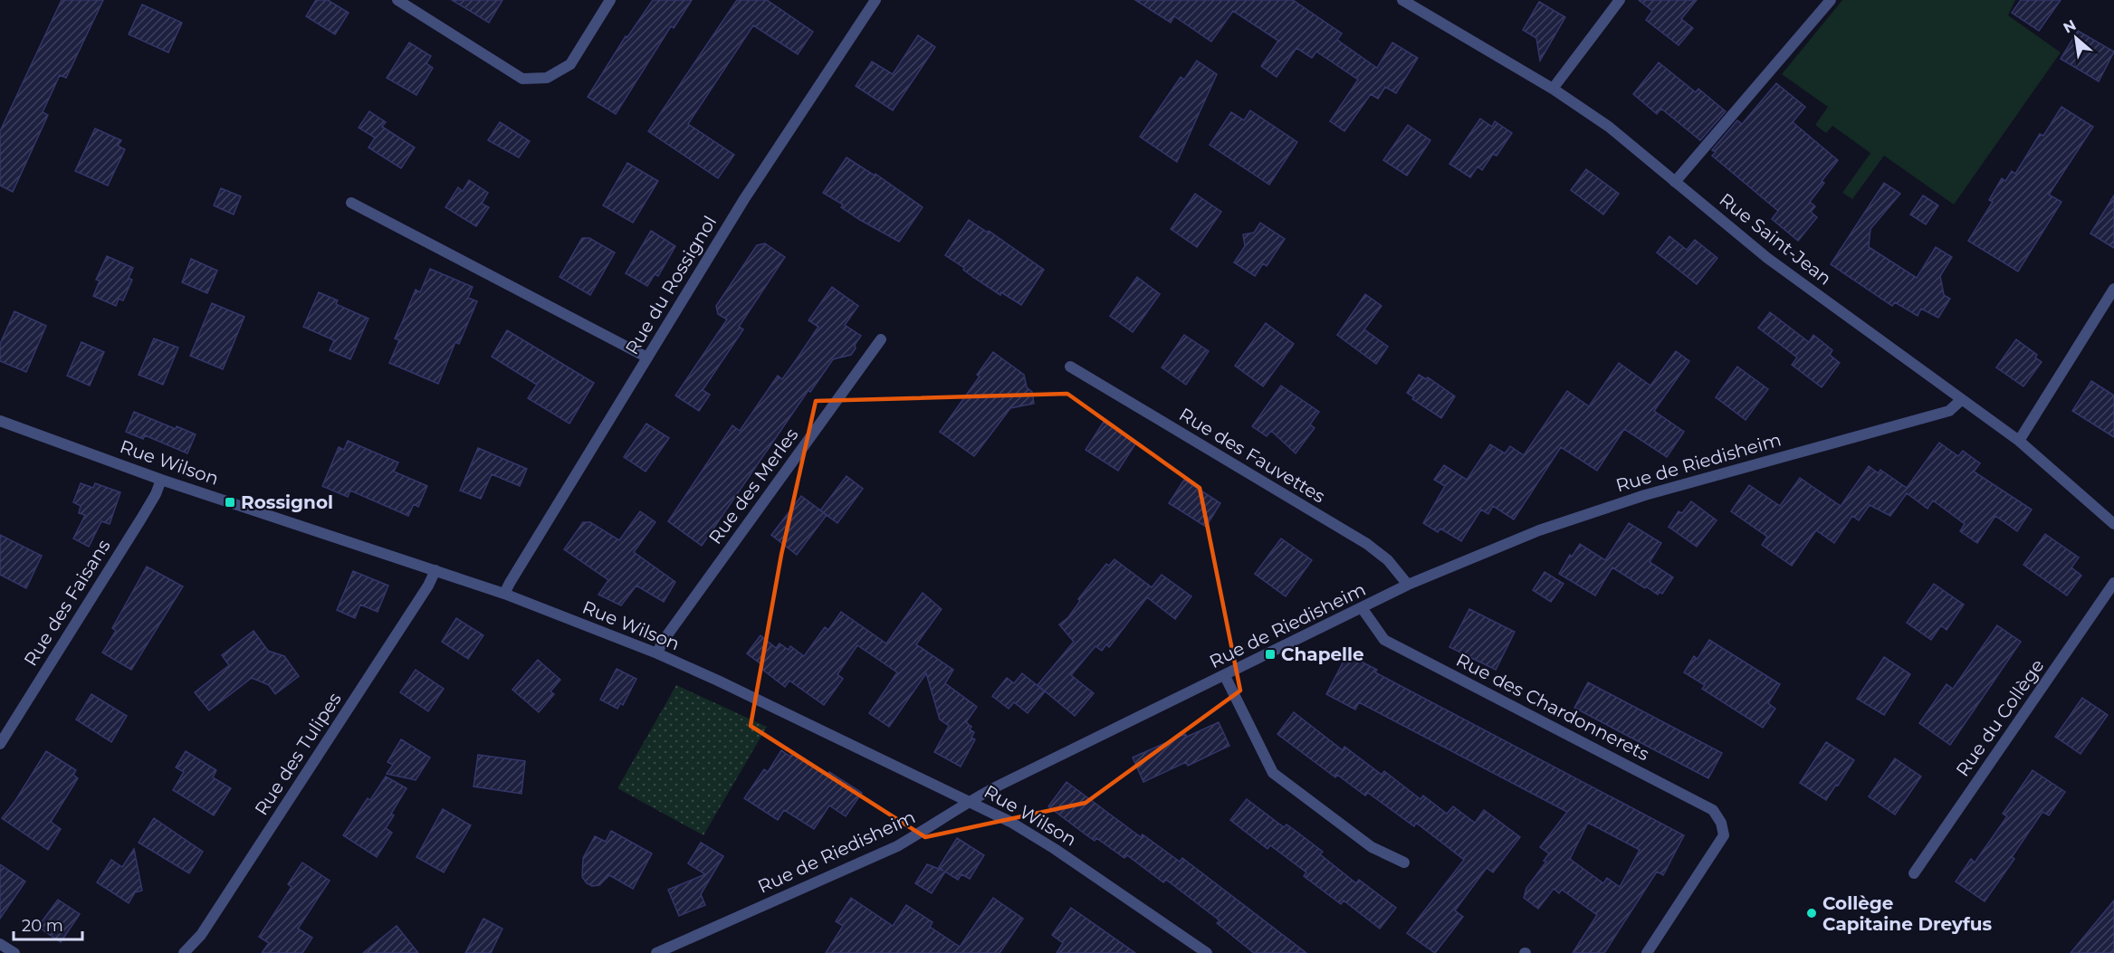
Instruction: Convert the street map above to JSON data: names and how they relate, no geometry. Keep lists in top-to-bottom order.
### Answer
{
  "streets": {
    "street": [
      "Rue Saint-Jean",
      "Rue du Rossignol",
      "Rue des Fauvettes",
      "Rue Wilson",
      "Rue de Riedisheim",
      "Rue des Merles",
      "Rue des Faisans",
      "Rue des Chardonnerets",
      "Rue du Collège",
      "Rue des Tulipes"
    ]
  },
  "crossings": [
    ["Rue Saint-Jean", "Rue de Riedisheim"],
    ["Rue du Rossignol", "Rue Wilson"],
    ["Rue des Fauvettes", "Rue de Riedisheim"],
    ["Rue Wilson", "Rue de Riedisheim"],
    ["Rue Wilson", "Rue des Merles"],
    ["Rue Wilson", "Rue des Faisans"],
    ["Rue Wilson", "Rue des Tulipes"],
    ["Rue de Riedisheim", "Rue des Chardonnerets"]
  ],
  "places": {
    "transit": ["Rossignol", "Chapelle"],
    "other": ["Collège Capitaine Dreyfus"]
  },
  "scale_bar": "20 m",
  "north": "top left"
}
